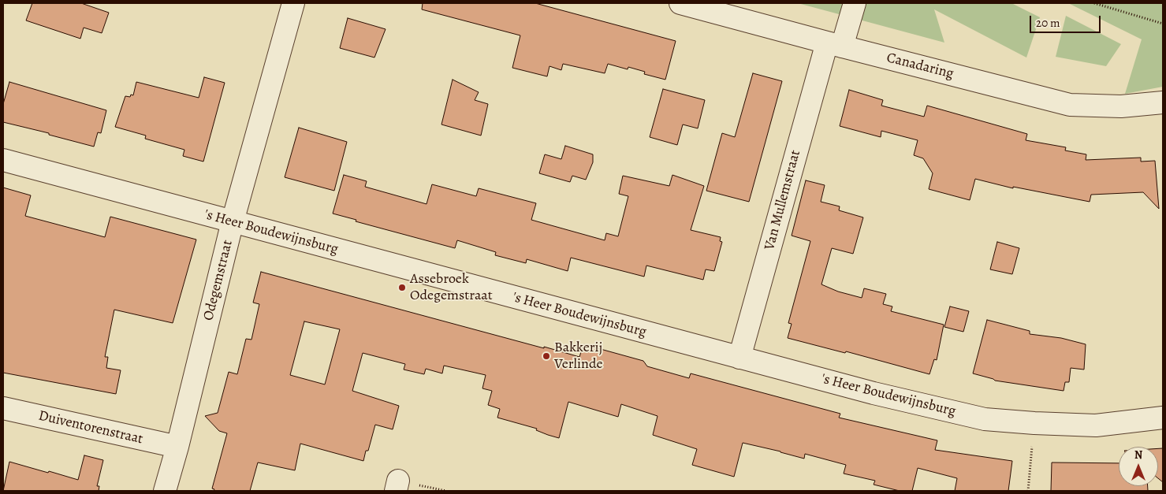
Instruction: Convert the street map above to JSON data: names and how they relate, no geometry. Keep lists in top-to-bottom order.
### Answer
{
  "streets": {
    "street": [
      "Canadaring",
      "Van Mullemstraat",
      "'s Heer Boudewijnsburg",
      "Odegemstraat",
      "Duiventorenstraat"
    ]
  },
  "crossings": [
    ["Canadaring", "Van Mullemstraat"],
    ["Van Mullemstraat", "'s Heer Boudewijnsburg"],
    ["'s Heer Boudewijnsburg", "Odegemstraat"],
    ["Odegemstraat", "Duiventorenstraat"]
  ],
  "places": ["Assebroek Odegemstraat", "Bakkerij Verlinde"],
  "scale_bar": "20 m",
  "north": "top"
}
